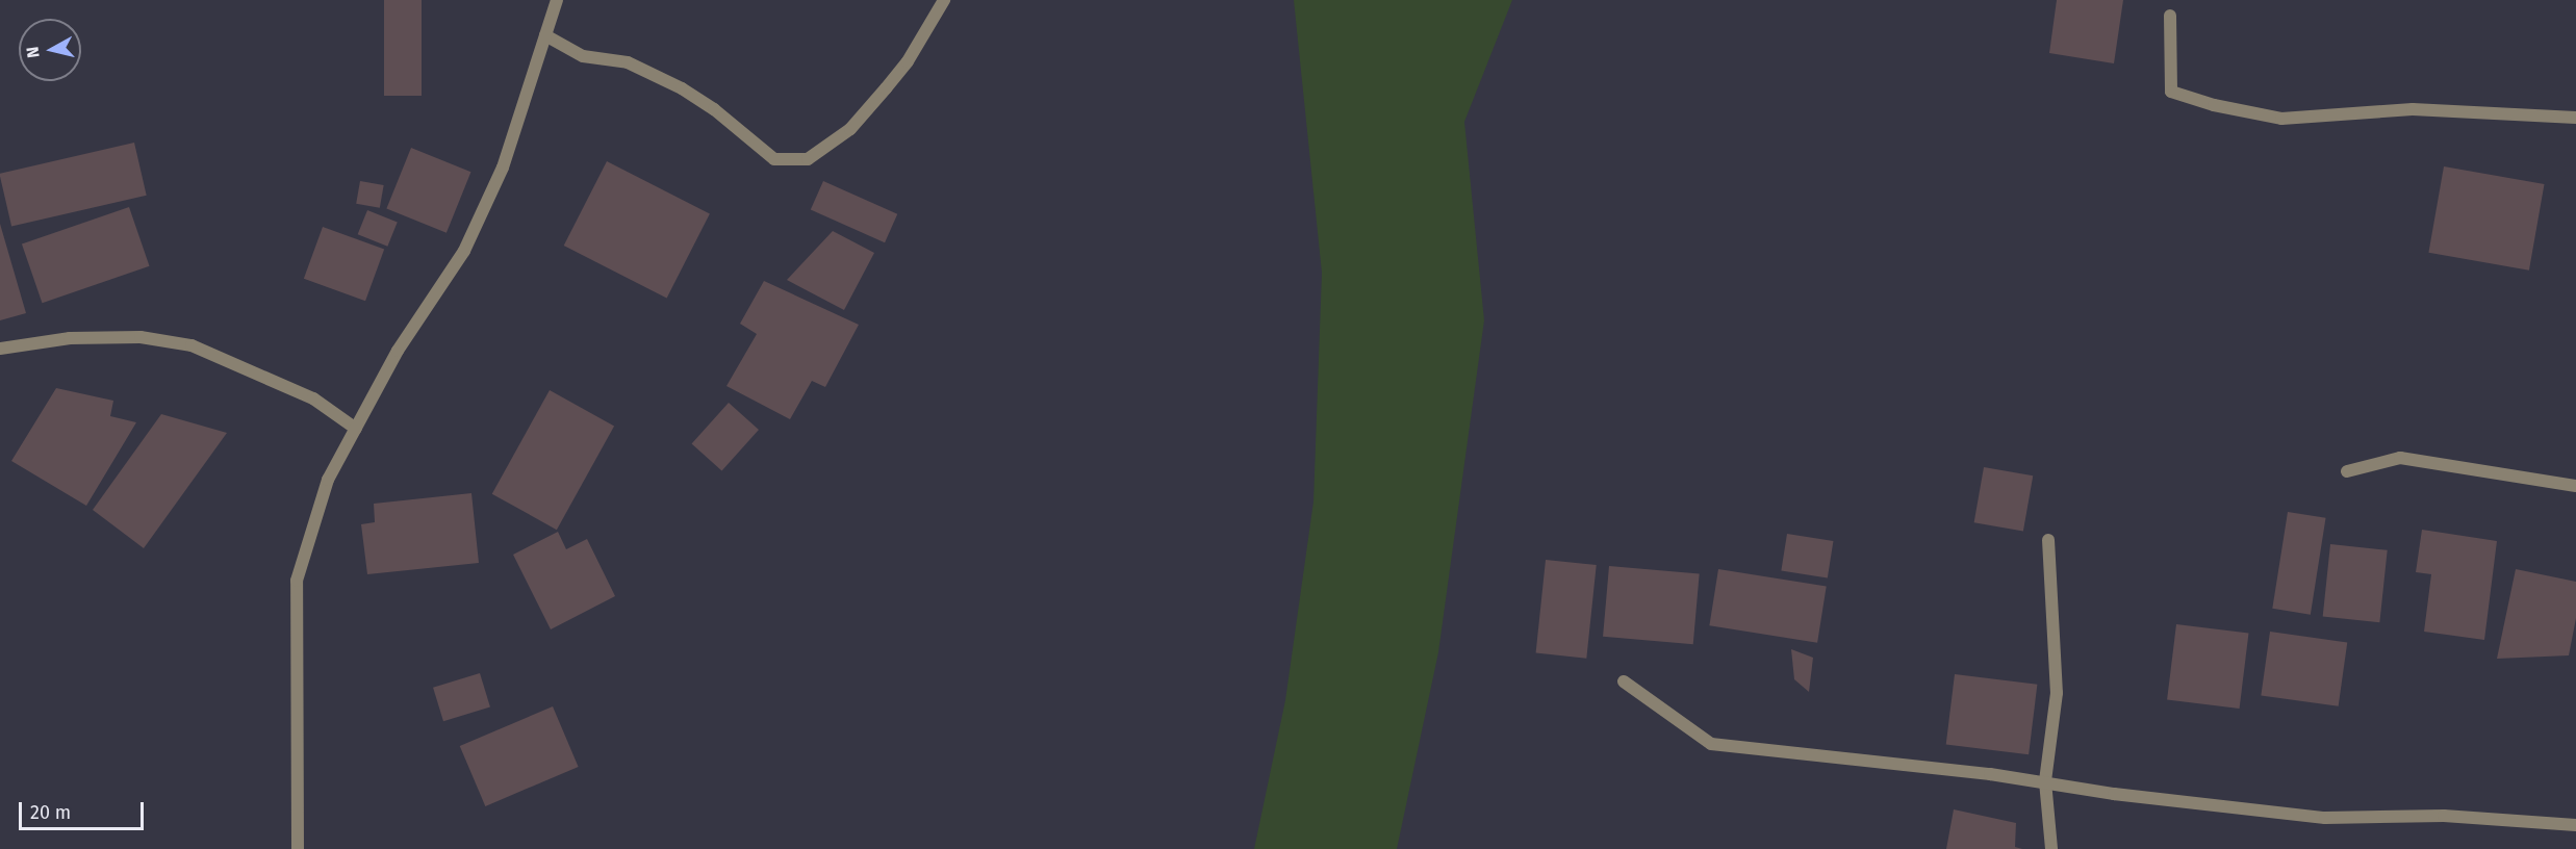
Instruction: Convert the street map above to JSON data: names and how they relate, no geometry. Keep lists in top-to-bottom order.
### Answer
{
  "scale_bar": "20 m",
  "north": "left"
}
